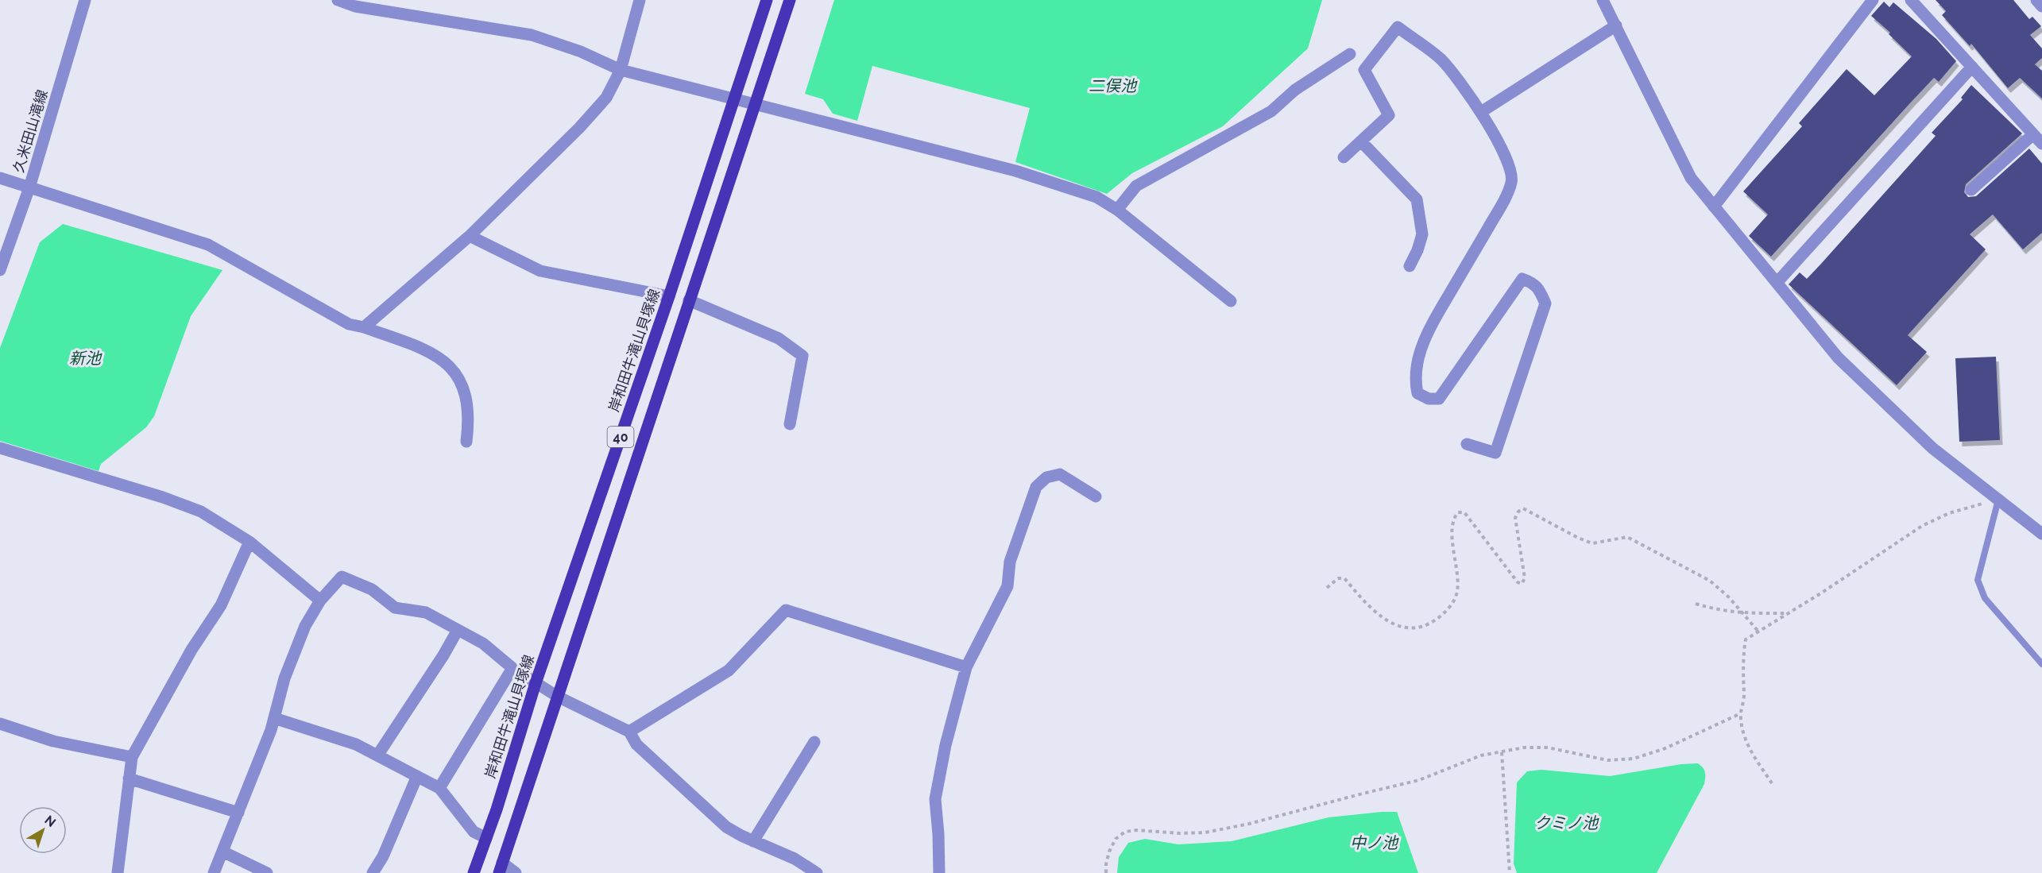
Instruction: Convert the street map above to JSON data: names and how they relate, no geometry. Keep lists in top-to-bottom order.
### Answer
{
  "streets": {
    "main road": ["岸和田牛滝山貝塚線", "40"],
    "street": ["久米田山滝線"]
  },
  "water": [
    "二俣池",
    "新池",
    "クミノ池",
    "中ノ池"
  ],
  "north": "top right"
}
